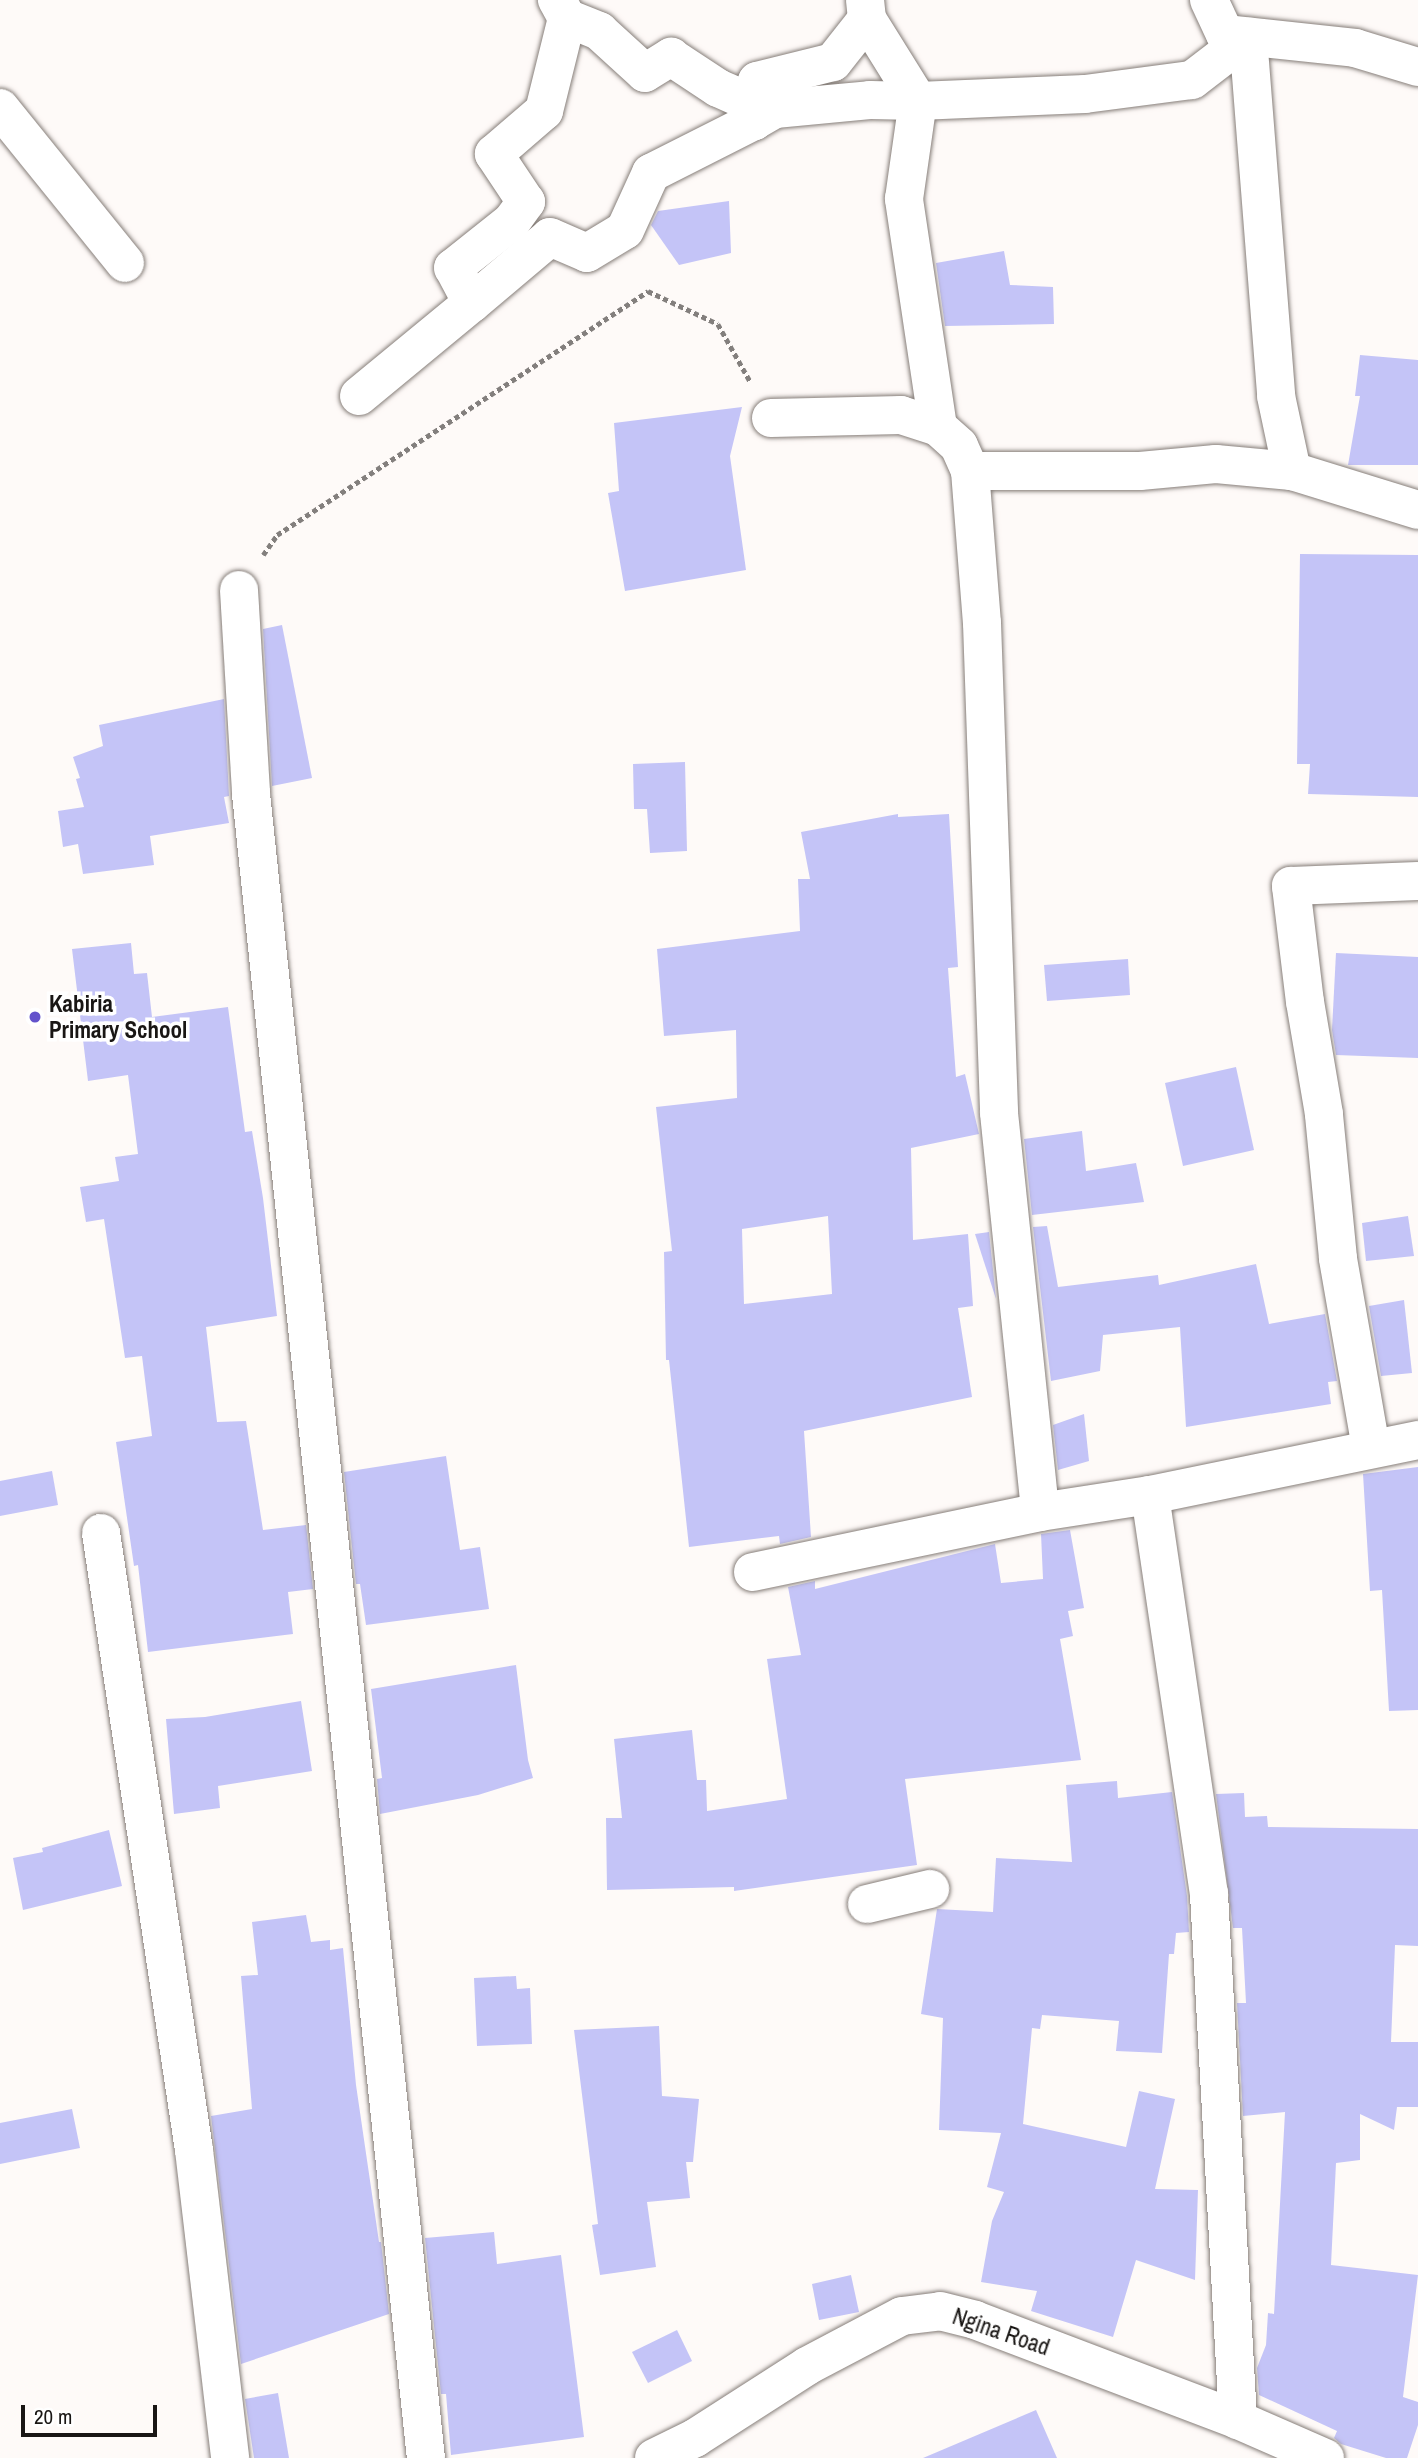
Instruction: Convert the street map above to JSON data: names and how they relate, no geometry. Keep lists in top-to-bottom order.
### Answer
{
  "streets": {
    "street": ["Ngina Road"]
  },
  "places": ["Kabiria Primary School"],
  "scale_bar": "20 m"
}
